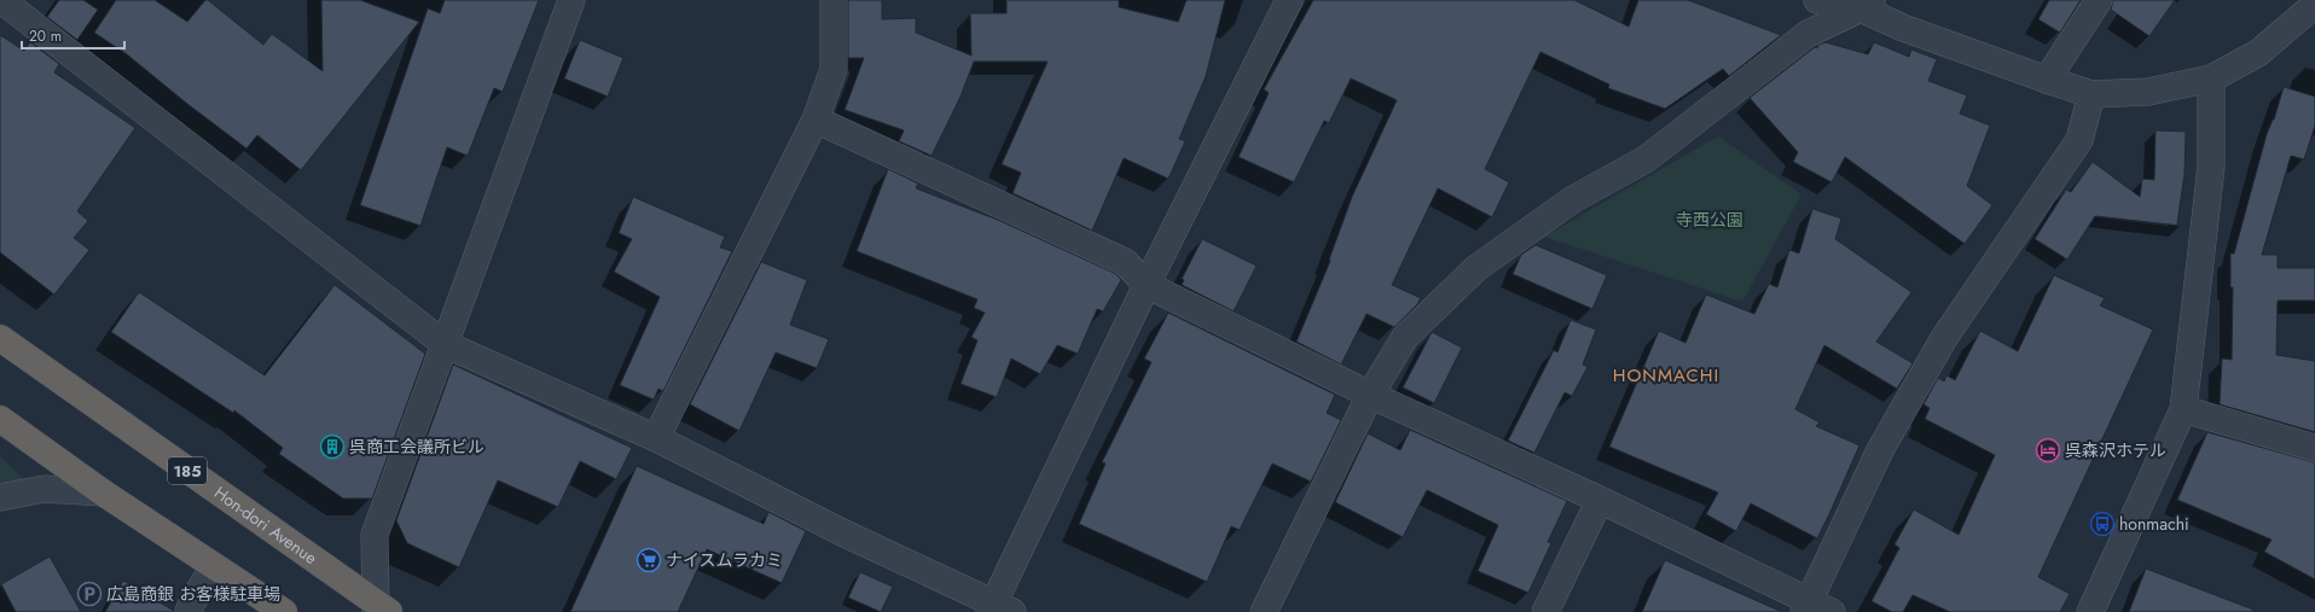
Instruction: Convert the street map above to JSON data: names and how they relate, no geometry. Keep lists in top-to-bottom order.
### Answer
{
  "streets": {
    "highway": ["185", "Hon-dori Avenue"]
  },
  "districts": ["HONMACHI"],
  "parks": ["寺西公園"],
  "places": {
    "building": ["呉商工会議所ビル"],
    "hotel": ["呉森沢ホテル"],
    "bus stop": ["honmachi"],
    "supermarket": ["ナイスムラカミ"],
    "parking": ["広島商銀 お客様駐車場"]
  },
  "scale_bar": "20 m"
}
